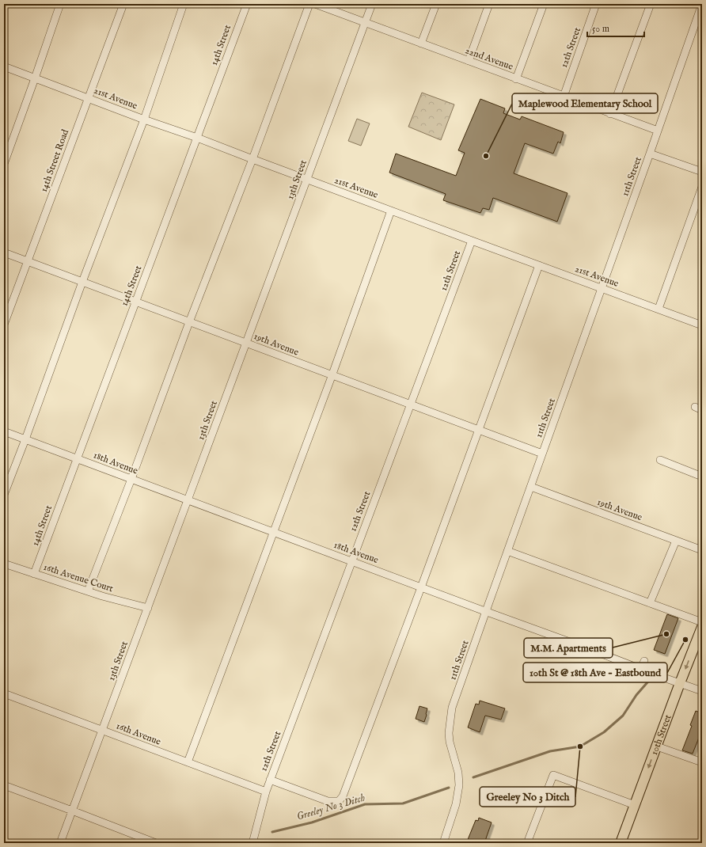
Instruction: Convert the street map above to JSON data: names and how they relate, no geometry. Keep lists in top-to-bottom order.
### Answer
{
  "streets": {
    "main road": ["10th Street"],
    "street": [
      "14th Street",
      "12th Street",
      "22nd Avenue",
      "21st Avenue",
      "14th Street Road",
      "11th Street",
      "13th Street",
      "19th Avenue",
      "18th Avenue",
      "16th Avenue Court",
      "16th Avenue"
    ]
  },
  "crossings": [
    ["14th Street", "21st Avenue"],
    ["14th Street", "19th Avenue"],
    ["14th Street", "18th Avenue"],
    ["14th Street", "16th Avenue Court"],
    ["12th Street", "22nd Avenue"],
    ["12th Street", "21st Avenue"],
    ["12th Street", "19th Avenue"],
    ["12th Street", "18th Avenue"],
    ["12th Street", "16th Avenue"],
    ["22nd Avenue", "11th Street"],
    ["22nd Avenue", "13th Street"],
    ["21st Avenue", "14th Street Road"],
    ["21st Avenue", "11th Street"],
    ["21st Avenue", "13th Street"],
    ["14th Street Road", "19th Avenue"],
    ["11th Street", "19th Avenue"],
    ["11th Street", "18th Avenue"],
    ["13th Street", "19th Avenue"],
    ["13th Street", "18th Avenue"],
    ["13th Street", "16th Avenue Court"],
    ["13th Street", "16th Avenue"],
    ["18th Avenue", "10th Street"]
  ],
  "one_way": ["10th Street"],
  "water": ["Greeley No 3 Ditch"],
  "places": [
    "Maplewood Elementary School",
    "M.M. Apartments",
    "10th St @ 18th Ave - Eastbound",
    "Greeley No 3 Ditch"
  ],
  "scale_bar": "50 m"
}
